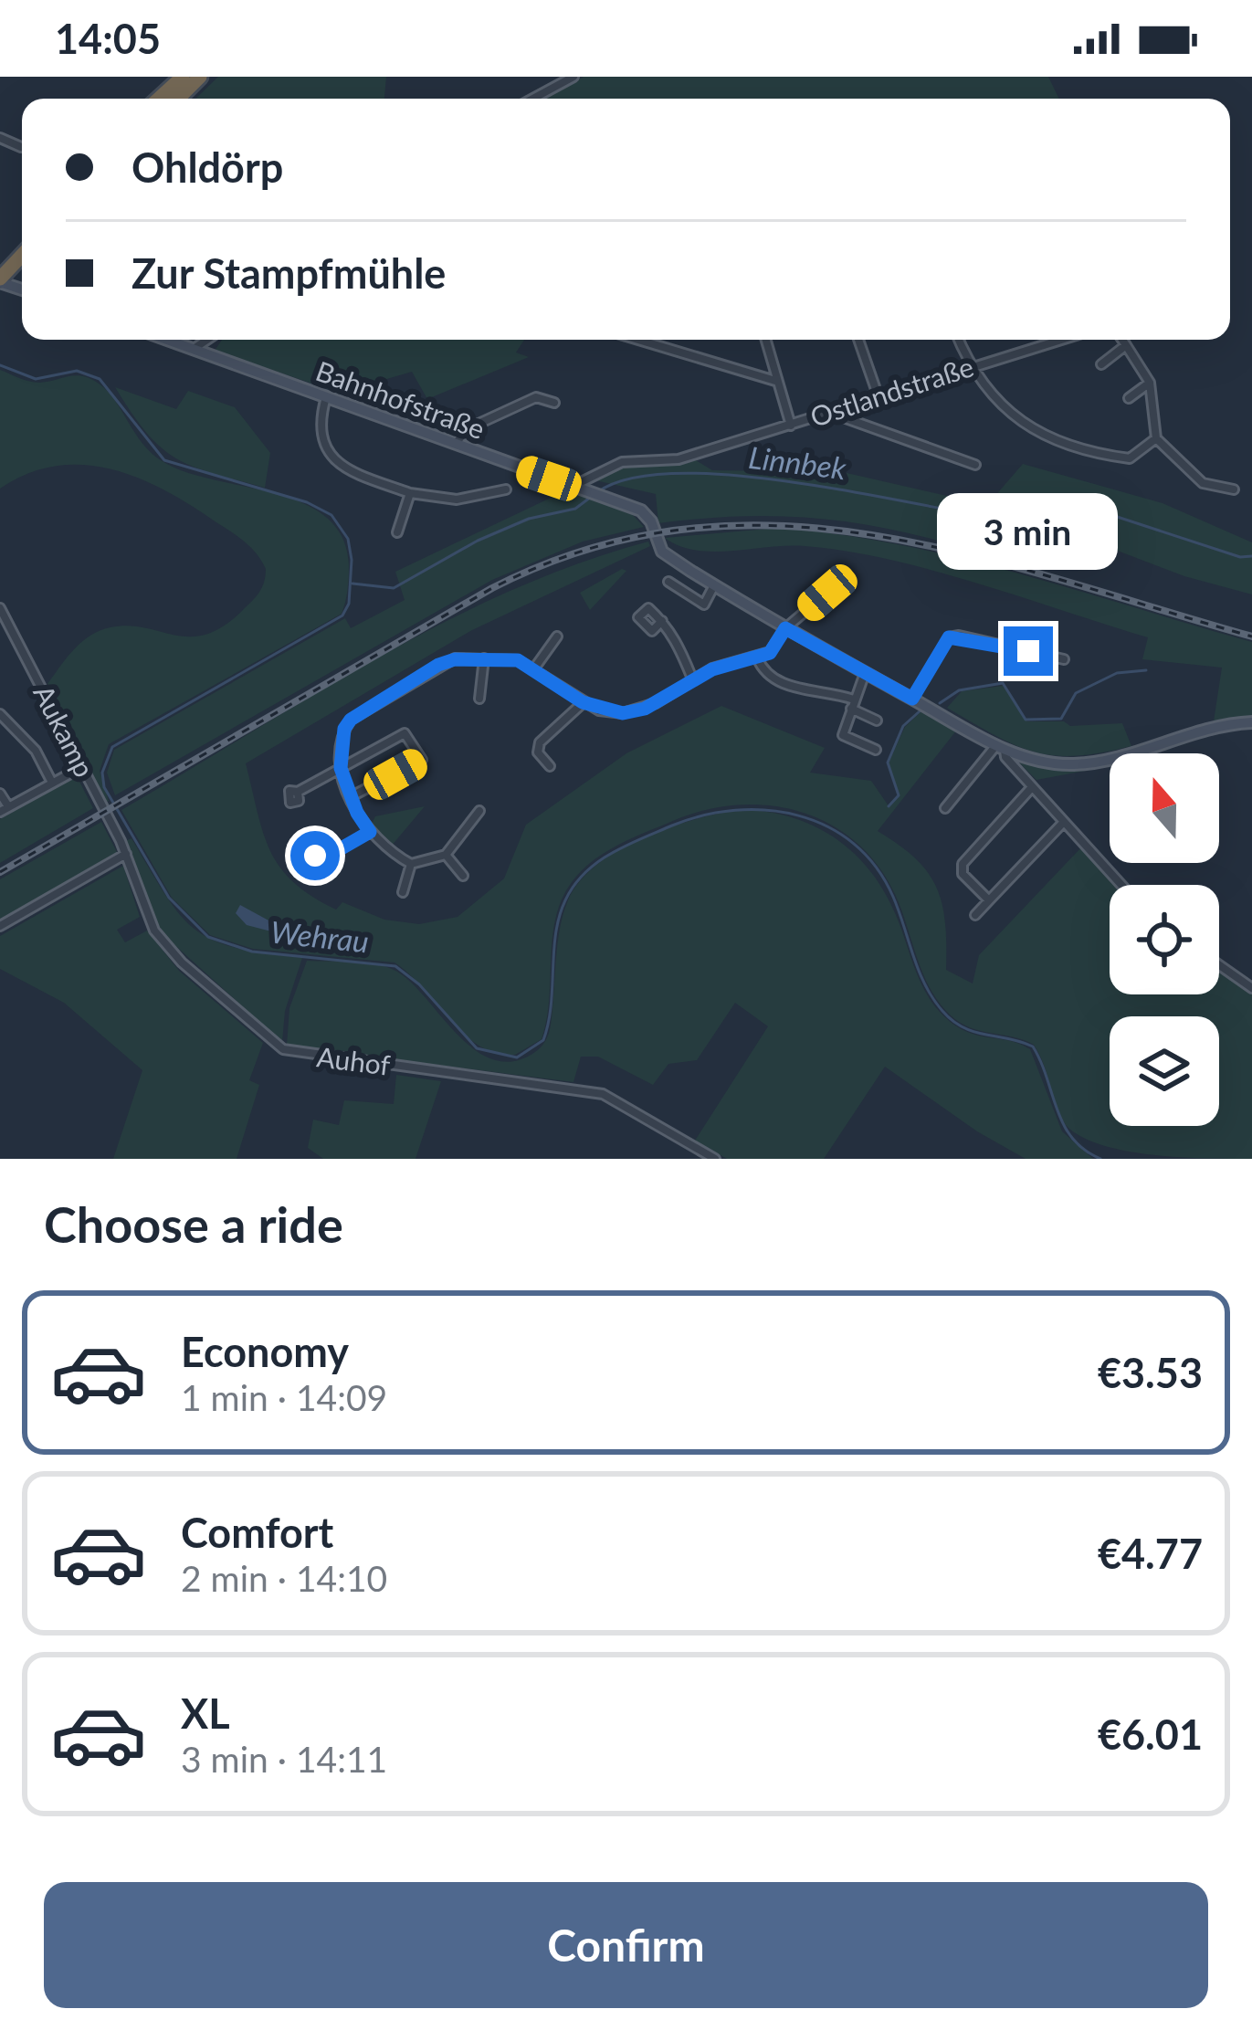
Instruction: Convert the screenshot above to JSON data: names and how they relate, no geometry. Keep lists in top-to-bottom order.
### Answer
{
  "streets": {
    "main road": ["Bahnhofstraße"],
    "street": ["Ostlandstraße", "Aukamp", "Auhof"]
  },
  "crossings": [
    ["Ostlandstraße", "Bahnhofstraße"],
    ["Aukamp", "Auhof"]
  ],
  "water": ["Linnbek", "Wehrau"],
  "north": "top",
  "page": {
    "status": "14:05",
    "banner": ["Ohldörp", "Zur Stampfmühle"],
    "bubble": "3 min",
    "heading": "Choose a ride",
    "list": [
      {
        "name": "Economy",
        "note": "1 min · 14:09",
        "value": "€3.53"
      },
      {
        "name": "Comfort",
        "note": "2 min · 14:10",
        "value": "€4.77"
      },
      {
        "name": "XL",
        "note": "3 min · 14:11",
        "value": "€6.01"
      }
    ],
    "buttons": "Confirm"
  }
}
